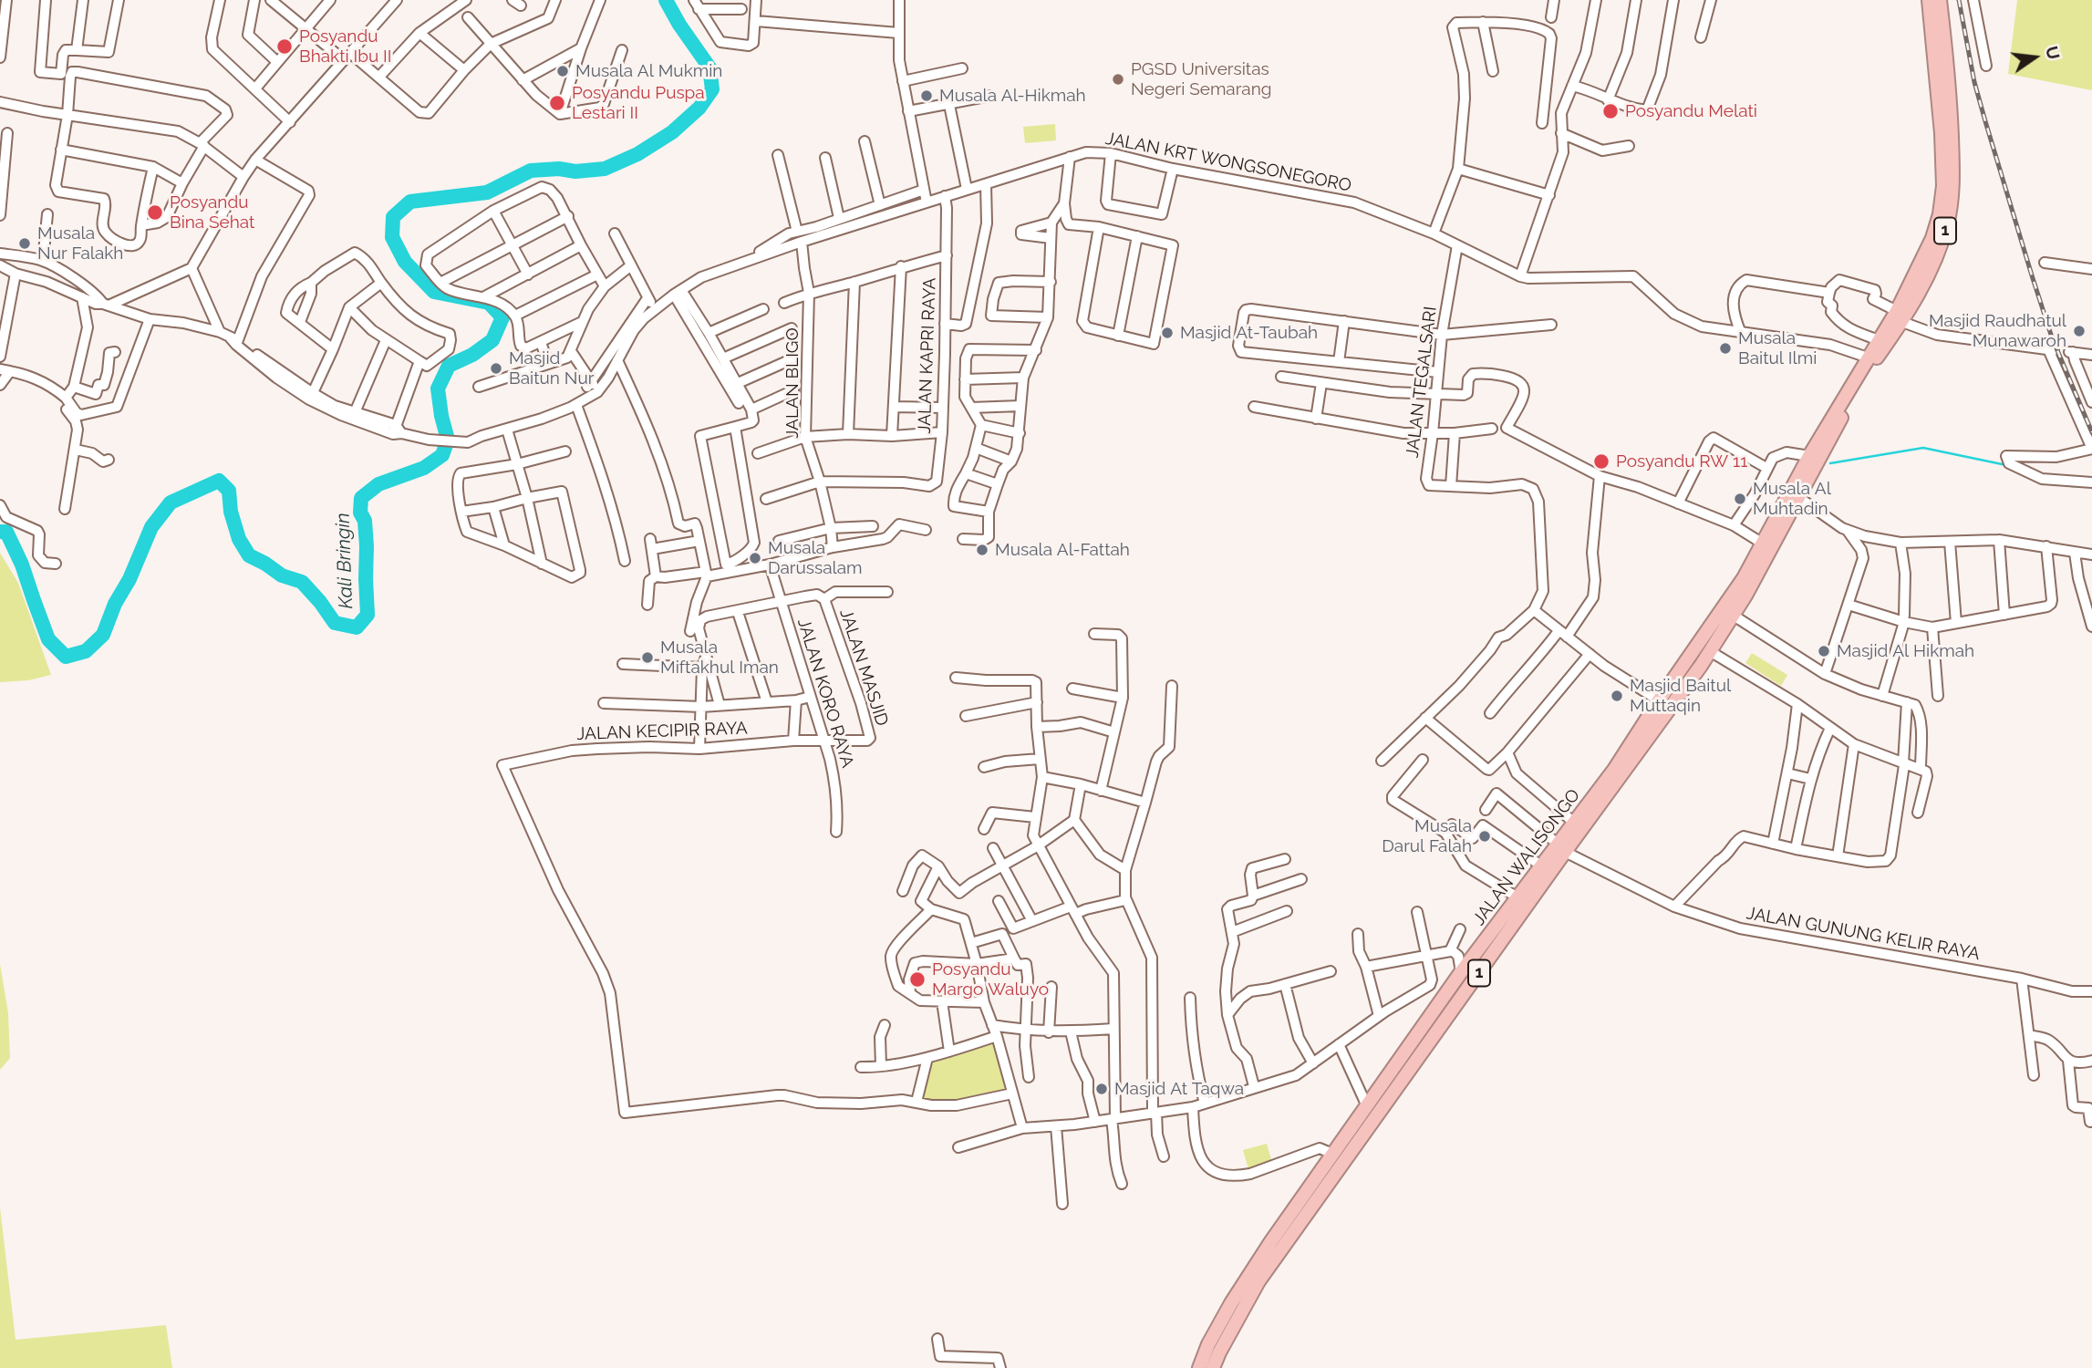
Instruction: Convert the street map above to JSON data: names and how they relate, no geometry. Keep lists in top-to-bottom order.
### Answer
{
  "streets": {
    "highway": ["1", "JALAN WALISONGO"],
    "street": [
      "JALAN KRT WONGSONEGORO",
      "JALAN KAPRI RAYA",
      "JALAN TEGALSARI",
      "JALAN BLIGO",
      "JALAN MASJID",
      "JALAN KORO RAYA",
      "JALAN KECIPIR RAYA",
      "JALAN GUNUNG KELIR RAYA"
    ]
  },
  "crossings": [
    ["JALAN KRT WONGSONEGORO", "1"],
    ["JALAN KRT WONGSONEGORO", "JALAN KAPRI RAYA"],
    ["JALAN KRT WONGSONEGORO", "JALAN TEGALSARI"],
    ["JALAN KRT WONGSONEGORO", "JALAN BLIGO"],
    ["JALAN KRT WONGSONEGORO", "JALAN WALISONGO"],
    ["1", "JALAN WALISONGO"],
    ["JALAN KAPRI RAYA", "JALAN BLIGO"],
    ["JALAN MASJID", "JALAN KECIPIR RAYA"],
    ["JALAN KORO RAYA", "JALAN KECIPIR RAYA"],
    ["JALAN WALISONGO", "JALAN GUNUNG KELIR RAYA"]
  ],
  "water": ["Kali Bringin"],
  "places": [
    "Posyandu Bhakti Ibu II",
    "Musala Al Mukmin",
    "PGSD Universitas Negeri Semarang",
    "Musala Al-Hikmah",
    "Posyandu Puspa Lestari II",
    "Posyandu Melati",
    "Posyandu Bina Sehat",
    "Musala Nur Falakh",
    "Masjid Raudhatul Munawaroh",
    "Masjid At-Taubah",
    "Musala Baitul Ilmi",
    "Masjid Baitun Nur",
    "Posyandu RW 11",
    "Musala Al Muhtadin",
    "Musala Al-Fattah",
    "Musala Darussalam",
    "Masjid Al Hikmah",
    "Musala Miftakhul Iman",
    "Masjid Baitul Muttaqin",
    "Musala Darul Falah",
    "Posyandu Margo Waluyo",
    "Masjid At Taqwa"
  ],
  "north": "right"
}
